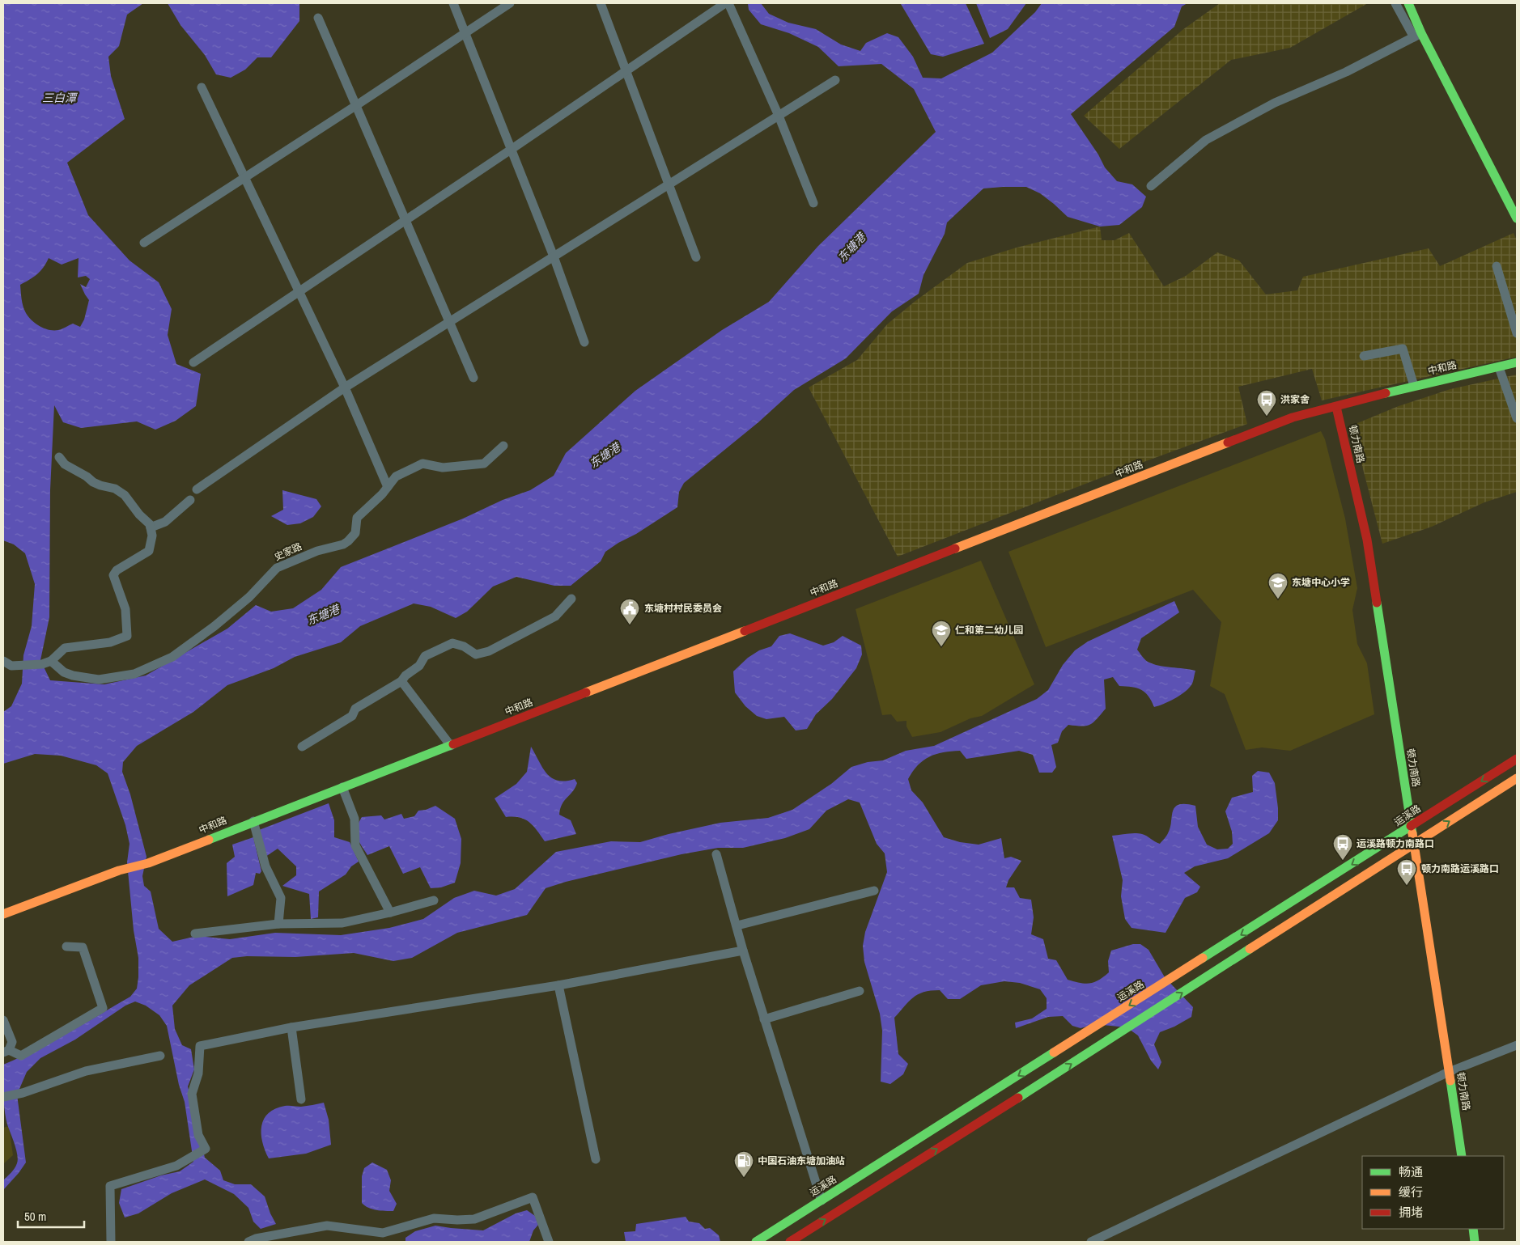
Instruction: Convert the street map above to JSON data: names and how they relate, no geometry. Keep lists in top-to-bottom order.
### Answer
{
  "streets": {
    "main road": ["中和路", "顿力南路", "运溪路"],
    "street": ["史家路"]
  },
  "crossings": [
    ["中和路", "顿力南路"],
    ["顿力南路", "运溪路"]
  ],
  "water": ["三白潭", "东塘港"],
  "places": {
    "bus stop": ["洪家舍", "运溪路顿力南路口", "顿力南路运溪路口"],
    "school or university": ["东塘中心小学", "仁和第二幼儿园"],
    "public building": ["东塘村村民委员会"],
    "fuel station": ["中国石油东塘加油站"]
  },
  "legend": ["畅通", "缓行", "拥堵"],
  "scale_bar": "50 m"
}
